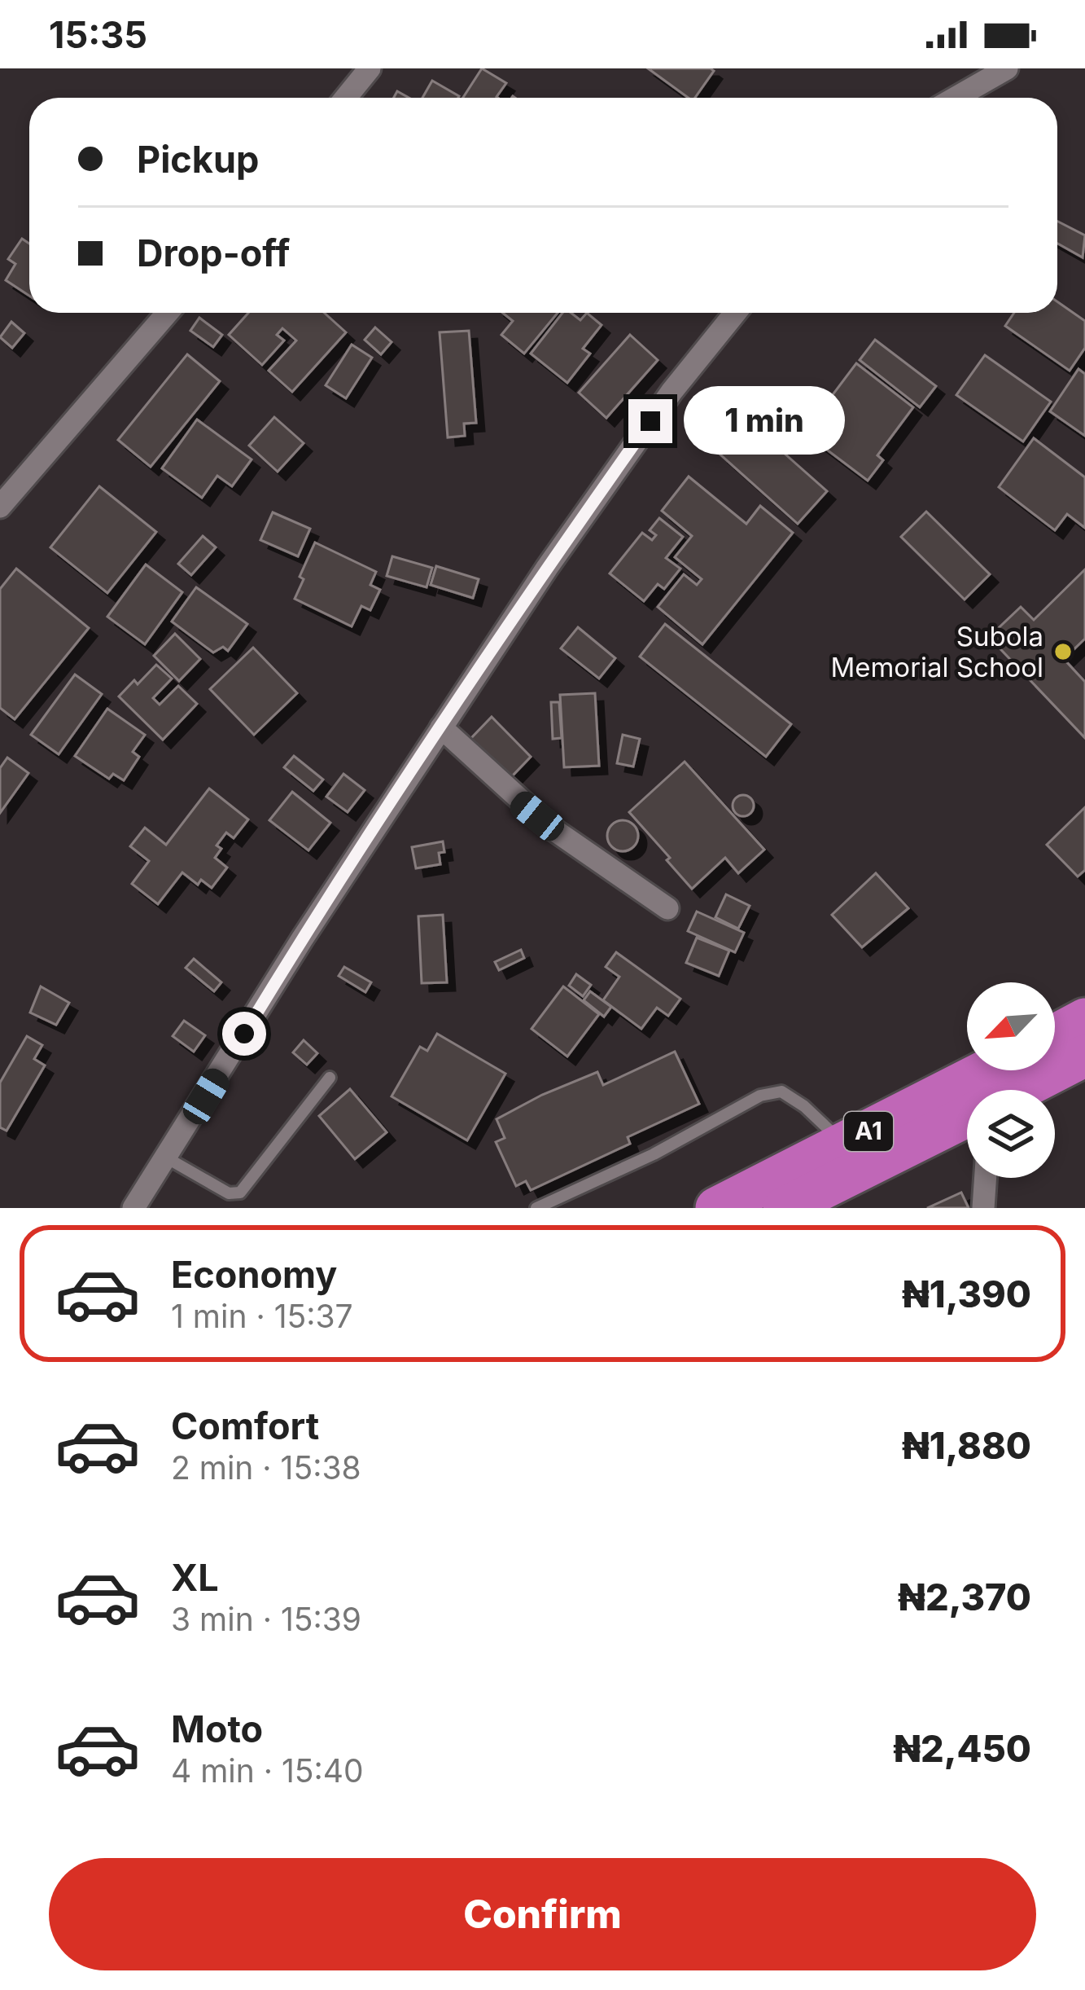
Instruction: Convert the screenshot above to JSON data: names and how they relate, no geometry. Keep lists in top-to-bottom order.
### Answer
{
  "streets": {
    "highway": ["A1"]
  },
  "places": ["Subola Memorial School"],
  "north": "bottom left",
  "page": {
    "status": "15:35",
    "banner": ["Pickup", "Drop-off"],
    "bubble": "1 min",
    "list": [
      {
        "name": "Economy",
        "note": "1 min · 15:37",
        "value": "₦1,390"
      },
      {
        "name": "Comfort",
        "note": "2 min · 15:38",
        "value": "₦1,880"
      },
      {
        "name": "XL",
        "note": "3 min · 15:39",
        "value": "₦2,370"
      },
      {
        "name": "Moto",
        "note": "4 min · 15:40",
        "value": "₦2,450"
      }
    ],
    "buttons": "Confirm"
  }
}
